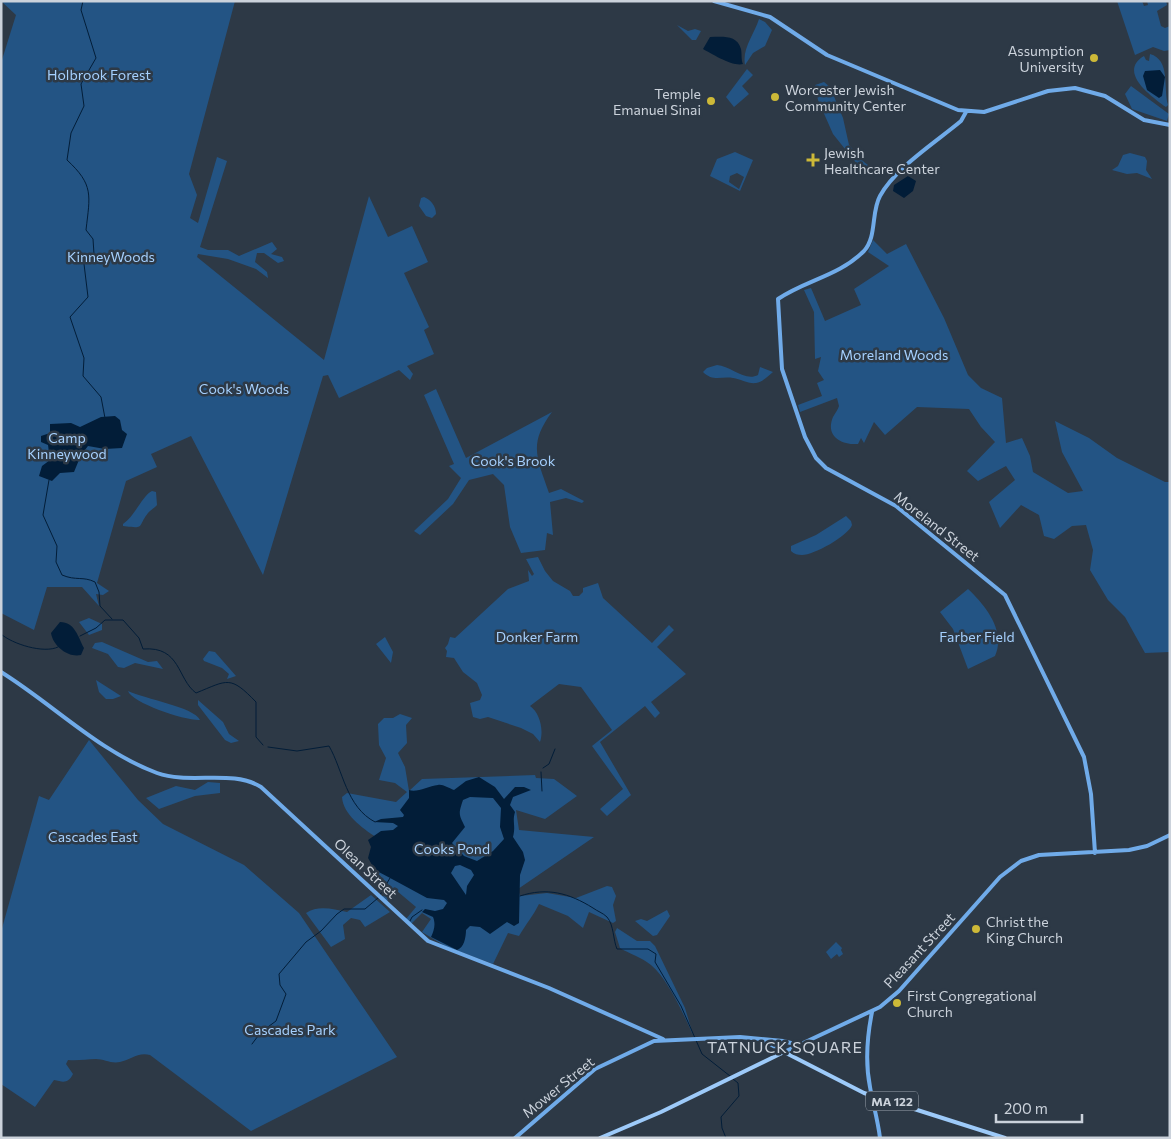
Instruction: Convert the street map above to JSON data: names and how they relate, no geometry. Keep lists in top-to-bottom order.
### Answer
{
  "streets": {
    "main road": ["Pleasant Street", "MA 122"],
    "street": ["Moreland Street", "Olean Street", "Mower Street"]
  },
  "crossings": [
    ["Moreland Street", "Pleasant Street"],
    ["Olean Street", "Mower Street"],
    ["Pleasant Street", "Mower Street"],
    ["Pleasant Street", "MA 122"],
    ["Mower Street", "MA 122"]
  ],
  "districts": ["TATNUCK SQUARE"],
  "parks": [
    "Holbrook Forest",
    "KinneyWoods",
    "Moreland Woods",
    "Cook's Woods",
    "Camp Kinneywood",
    "Cook's Brook",
    "Donker Farm",
    "Farber Field",
    "Cascades East",
    "Cooks Pond",
    "Cascades Park"
  ],
  "places": {
    "other": [
      "Assumption University",
      "Worcester Jewish Community Center",
      "Temple Emanuel Sinai",
      "Christ the King Church",
      "First Congregational Church"
    ],
    "health": ["Jewish Healthcare Center"]
  },
  "scale_bar": "200 m"
}
